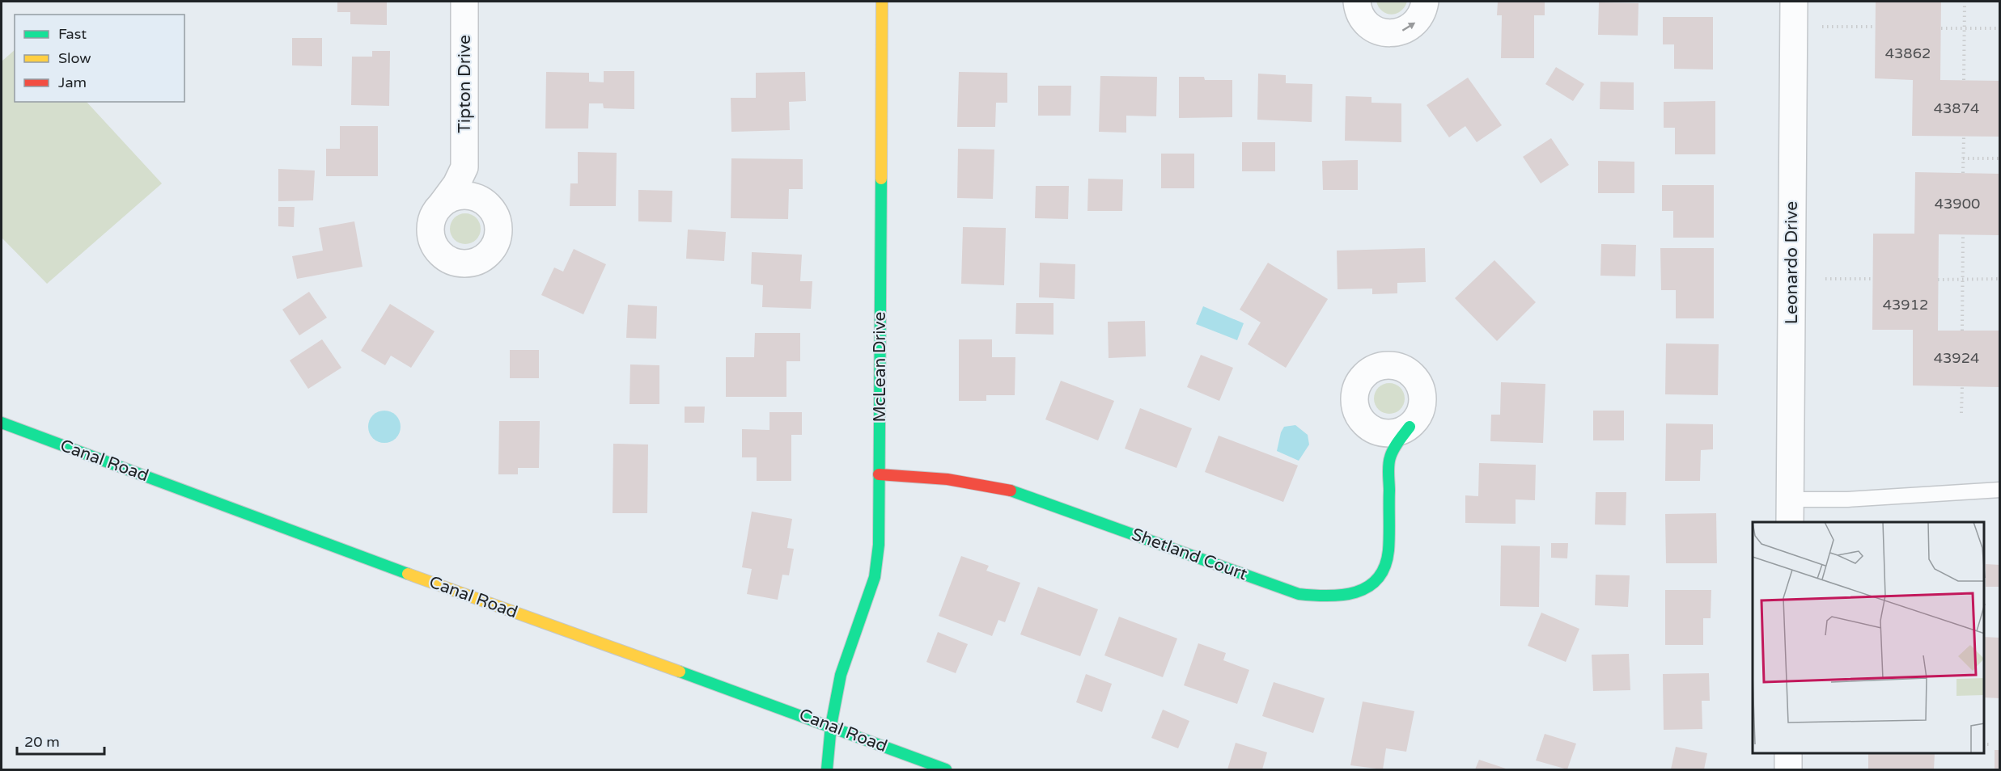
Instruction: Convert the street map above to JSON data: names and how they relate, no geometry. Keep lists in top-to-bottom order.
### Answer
{
  "streets": {
    "street": [
      "Tipton Drive",
      "Leonardo Drive",
      "McLean Drive",
      "Canal Road",
      "Shetland Court"
    ]
  },
  "crossings": [
    ["McLean Drive", "Canal Road"],
    ["McLean Drive", "Shetland Court"]
  ],
  "house_numbers": [
    "43862",
    "43874",
    "43900",
    "43912",
    "43924"
  ],
  "legend": ["Fast", "Slow", "Jam"],
  "scale_bar": "20 m"
}
